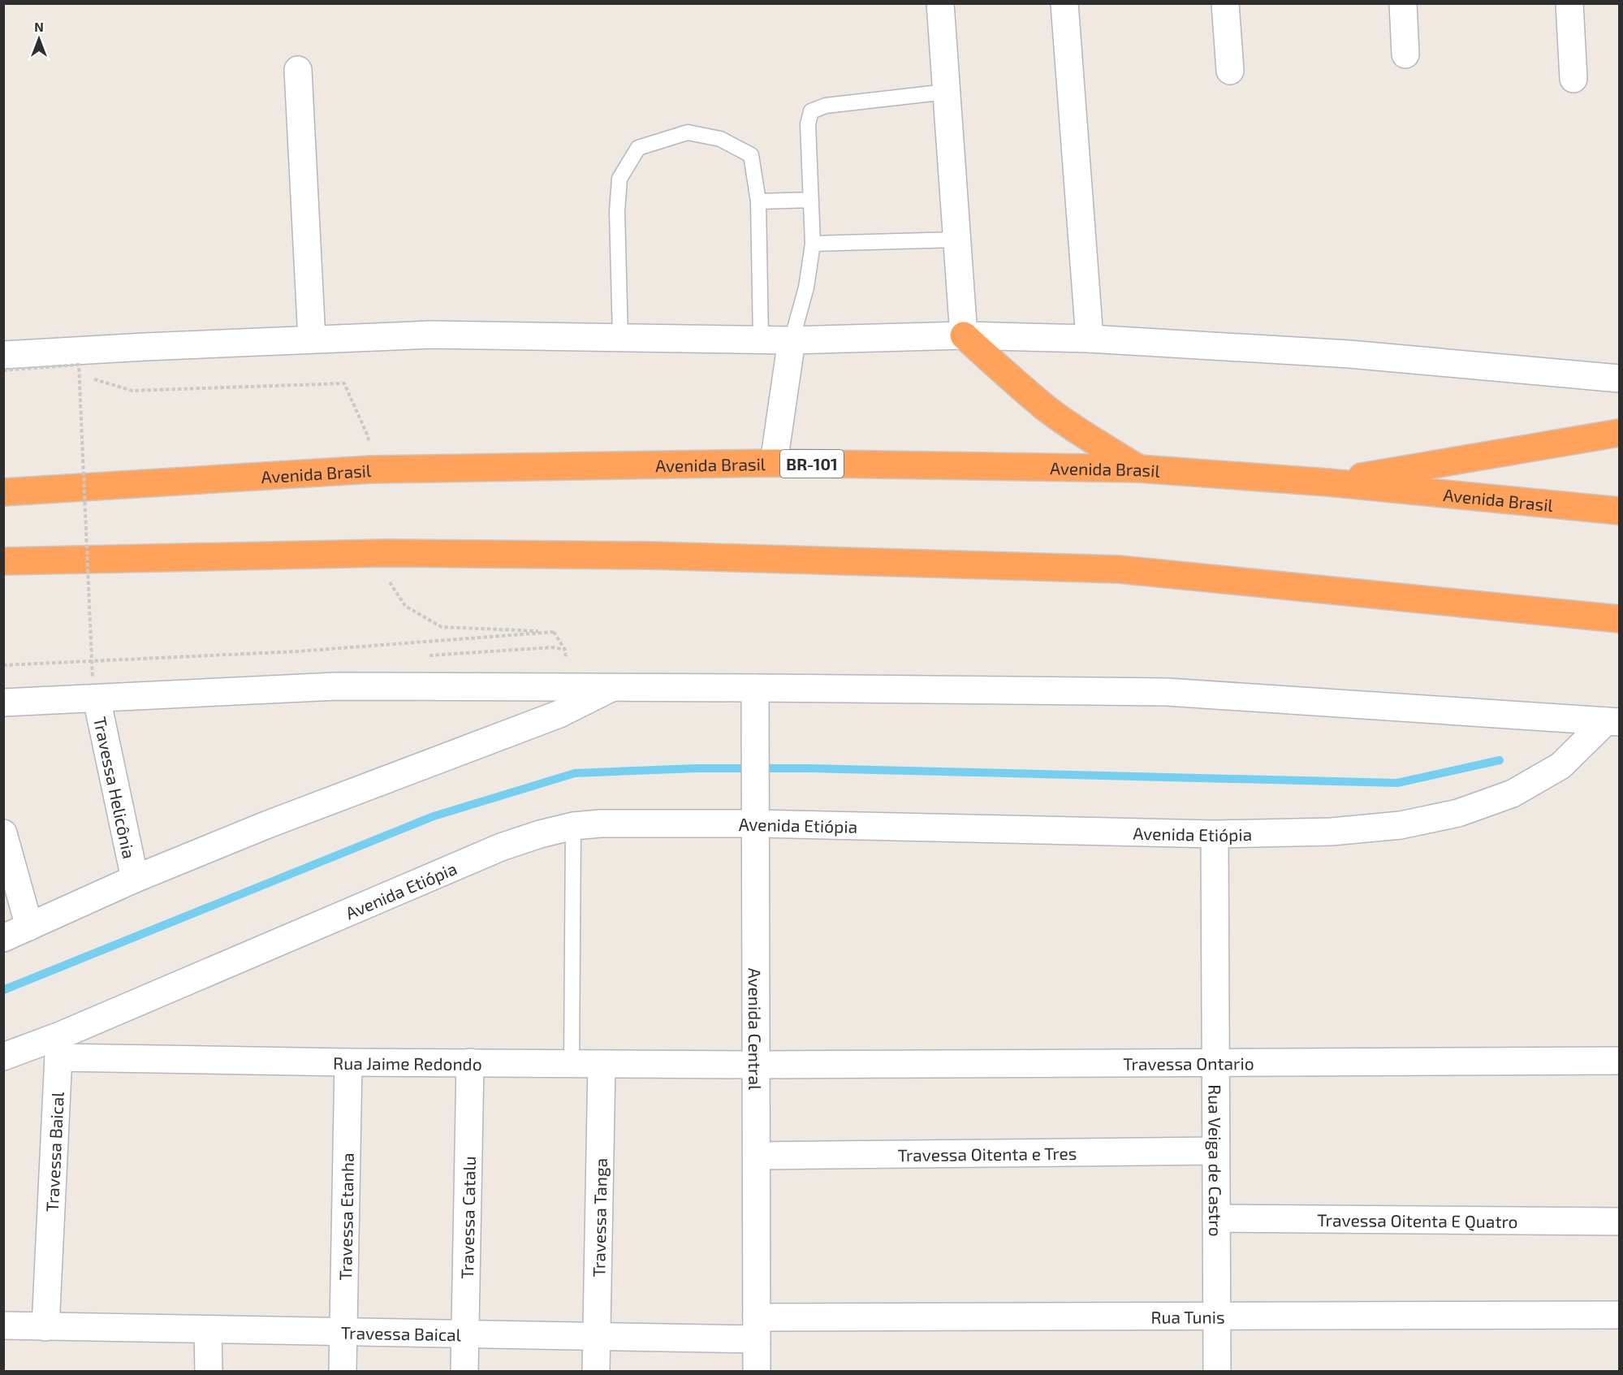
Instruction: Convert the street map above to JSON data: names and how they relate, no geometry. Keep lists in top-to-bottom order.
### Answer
{
  "streets": {
    "highway": ["Avenida Brasil", "BR-101"],
    "street": [
      "Travessa Helicônia",
      "Avenida Etiópia",
      "Avenida Central",
      "Rua Jaime Redondo",
      "Travessa Ontario",
      "Travessa Baical",
      "Travessa Oitenta e Tres",
      "Rua Veiga de Castro",
      "Travessa Etanha",
      "Travessa Catalu",
      "Travessa Tanga",
      "Travessa Oitenta E Quatro",
      "Rua Tunis"
    ]
  },
  "crossings": [
    ["Avenida Etiópia", "Avenida Central"],
    ["Avenida Etiópia", "Rua Jaime Redondo"],
    ["Avenida Etiópia", "Travessa Baical"],
    ["Avenida Etiópia", "Rua Veiga de Castro"],
    ["Avenida Central", "Rua Jaime Redondo"],
    ["Avenida Central", "Travessa Ontario"],
    ["Avenida Central", "Travessa Baical"],
    ["Avenida Central", "Travessa Oitenta e Tres"],
    ["Avenida Central", "Rua Tunis"],
    ["Rua Jaime Redondo", "Travessa Ontario"],
    ["Rua Jaime Redondo", "Travessa Baical"],
    ["Rua Jaime Redondo", "Travessa Etanha"],
    ["Rua Jaime Redondo", "Travessa Catalu"],
    ["Rua Jaime Redondo", "Travessa Tanga"],
    ["Travessa Ontario", "Rua Veiga de Castro"],
    ["Travessa Baical", "Travessa Etanha"],
    ["Travessa Baical", "Travessa Catalu"],
    ["Travessa Baical", "Travessa Tanga"],
    ["Travessa Baical", "Rua Tunis"],
    ["Travessa Oitenta e Tres", "Rua Veiga de Castro"],
    ["Rua Veiga de Castro", "Travessa Oitenta E Quatro"],
    ["Rua Veiga de Castro", "Rua Tunis"]
  ],
  "north": "top"
}
